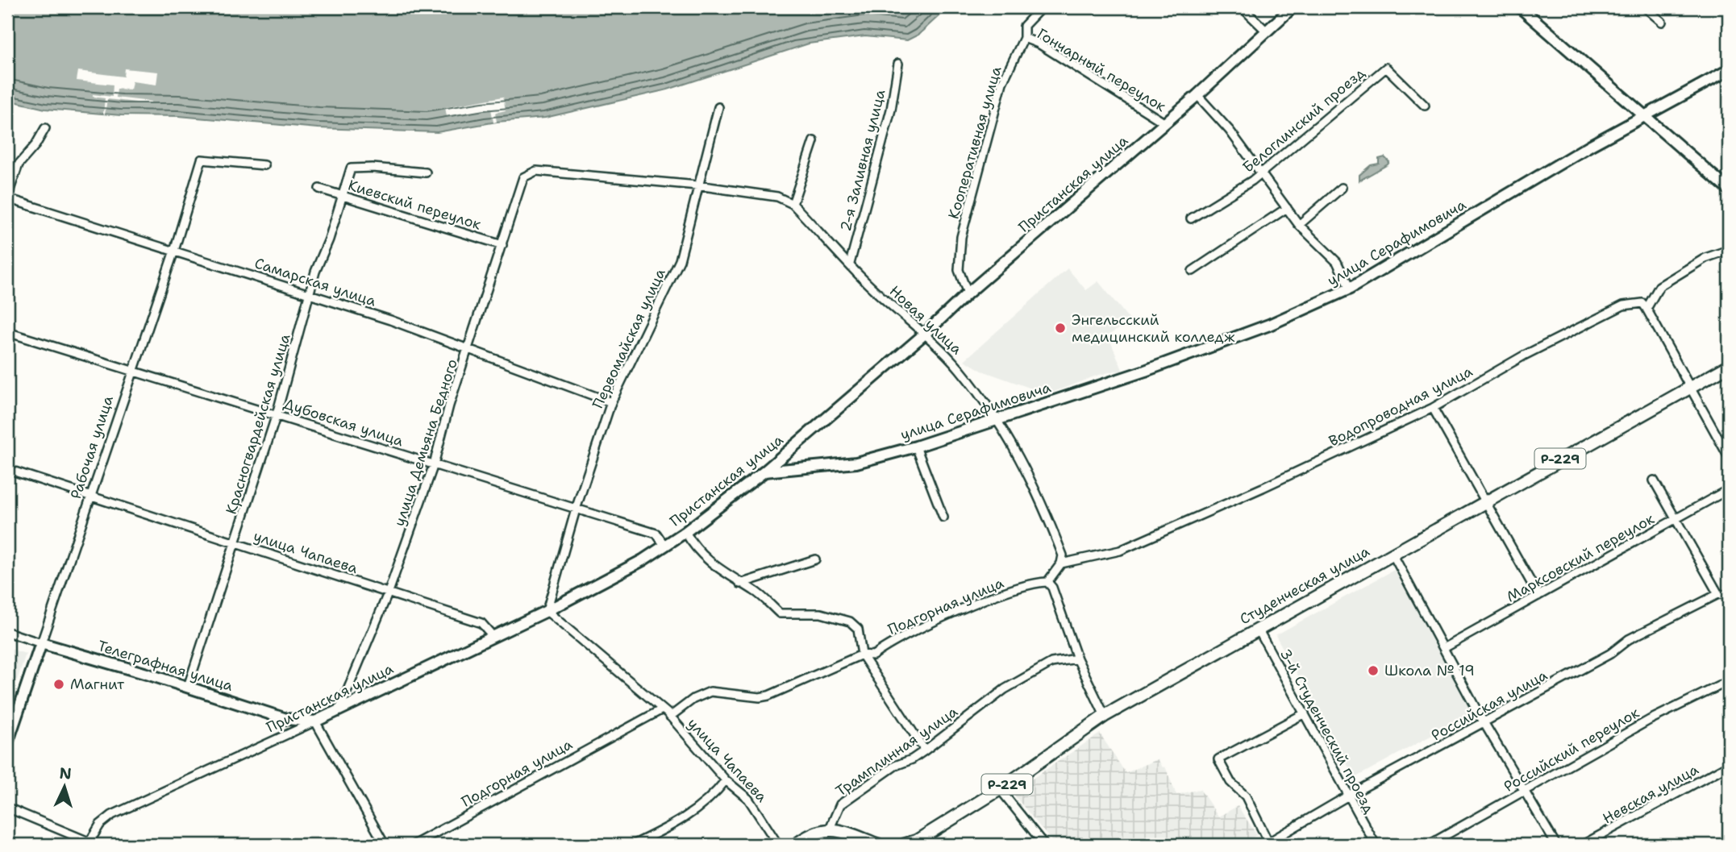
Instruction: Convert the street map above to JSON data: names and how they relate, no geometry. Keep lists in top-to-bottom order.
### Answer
{
  "streets": {
    "main road": ["Р-229", "Студенческая улица"],
    "street": [
      "Гончарный переулок",
      "Белоглинский проезд",
      "Кооперативная улица",
      "2-я Заливная улица",
      "Пристанская улица",
      "Киевский переулок",
      "улица Серафимовича",
      "Самарская улица",
      "Новая улица",
      "Первомайская улица",
      "Водопроводная улица",
      "Дубовская улица",
      "Красногвардейская улица",
      "улица Демьяна Бедного",
      "Рабочая улица",
      "улица Чапаева",
      "Марксовский переулок",
      "Подгорная улица",
      "Телеграфная улица",
      "Российская улица",
      "3-й Студенческий проезд",
      "Российский переулок",
      "Трамплинная улица",
      "Невская улица"
    ]
  },
  "crossings": [
    ["Гончарный переулок", "Кооперативная улица"],
    ["Гончарный переулок", "Пристанская улица"],
    ["Кооперативная улица", "Пристанская улица"],
    ["2-я Заливная улица", "Новая улица"],
    ["Пристанская улица", "улица Серафимовича"],
    ["Пристанская улица", "Новая улица"],
    ["Пристанская улица", "Первомайская улица"],
    ["Пристанская улица", "Дубовская улица"],
    ["Пристанская улица", "улица Демьяна Бедного"],
    ["Пристанская улица", "улица Чапаева"],
    ["Пристанская улица", "Телеграфная улица"],
    ["Киевский переулок", "Красногвардейская улица"],
    ["Киевский переулок", "улица Демьяна Бедного"],
    ["улица Серафимовича", "Новая улица"],
    ["Самарская улица", "Первомайская улица"],
    ["Самарская улица", "Красногвардейская улица"],
    ["Самарская улица", "улица Демьяна Бедного"],
    ["Самарская улица", "Рабочая улица"],
    ["Новая улица", "Первомайская улица"],
    ["Новая улица", "Водопроводная улица"],
    ["Новая улица", "улица Демьяна Бедного"],
    ["Первомайская улица", "Дубовская улица"],
    ["Первомайская улица", "улица Чапаева"],
    ["Дубовская улица", "Красногвардейская улица"],
    ["Дубовская улица", "улица Демьяна Бедного"],
    ["Дубовская улица", "Рабочая улица"],
    ["Красногвардейская улица", "улица Чапаева"],
    ["Красногвардейская улица", "Телеграфная улица"],
    ["улица Демьяна Бедного", "улица Чапаева"],
    ["Рабочая улица", "улица Чапаева"],
    ["Рабочая улица", "Телеграфная улица"],
    ["улица Чапаева", "Подгорная улица"],
    ["Студенческая улица", "3-й Студенческий проезд"],
    ["Российская улица", "3-й Студенческий проезд"]
  ],
  "places": ["Энгельсский медицинский колледж", "Школа № 19", "Магнит"],
  "north": "top"
}
